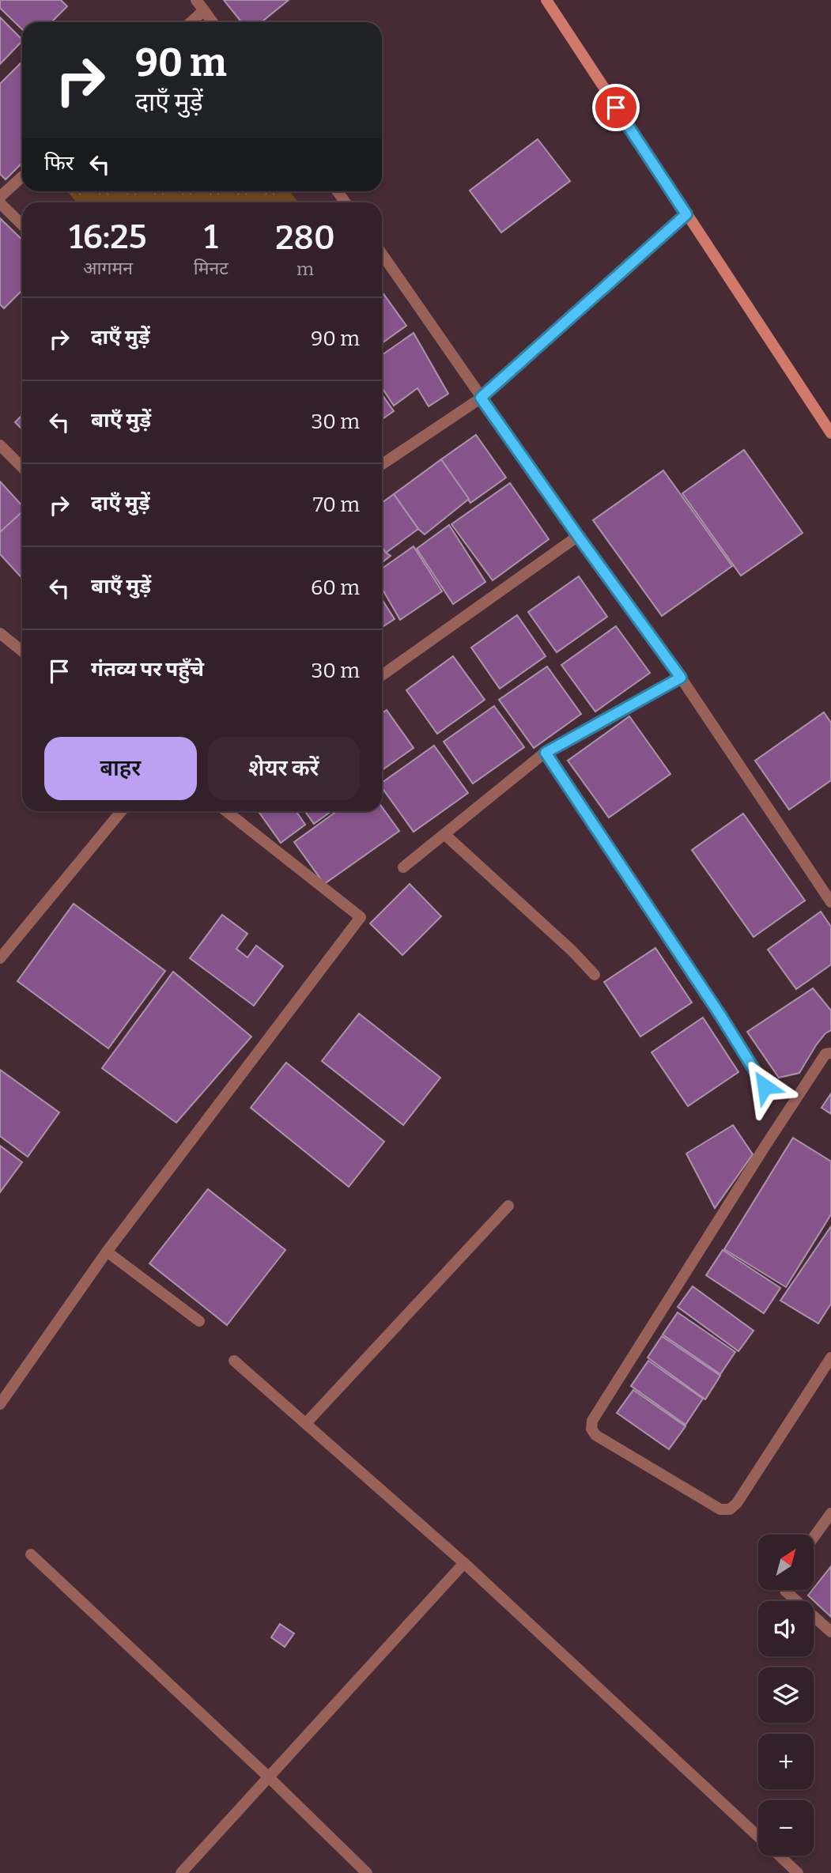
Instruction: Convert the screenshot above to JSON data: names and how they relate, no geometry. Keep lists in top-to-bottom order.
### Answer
{
  "north": "top right",
  "page": {
    "turn": ["90 m", "दाएँ मुड़ें"],
    "then": "फिर",
    "eta": [
      "16:25",
      "आगमन",
      "1",
      "मिनट",
      "280",
      "m"
    ],
    "list": [
      {
        "name": "दाएँ मुड़ें",
        "value": "90 m"
      },
      {
        "name": "बाएँ मुड़ें",
        "value": "30 m"
      },
      {
        "name": "दाएँ मुड़ें",
        "value": "70 m"
      },
      {
        "name": "बाएँ मुड़ें",
        "value": "60 m"
      },
      {
        "name": "गंतव्य पर पहुँचे",
        "value": "30 m"
      }
    ],
    "buttons": ["बाहर", "शेयर करें"],
    "map_buttons": ["+", "−"]
  }
}
